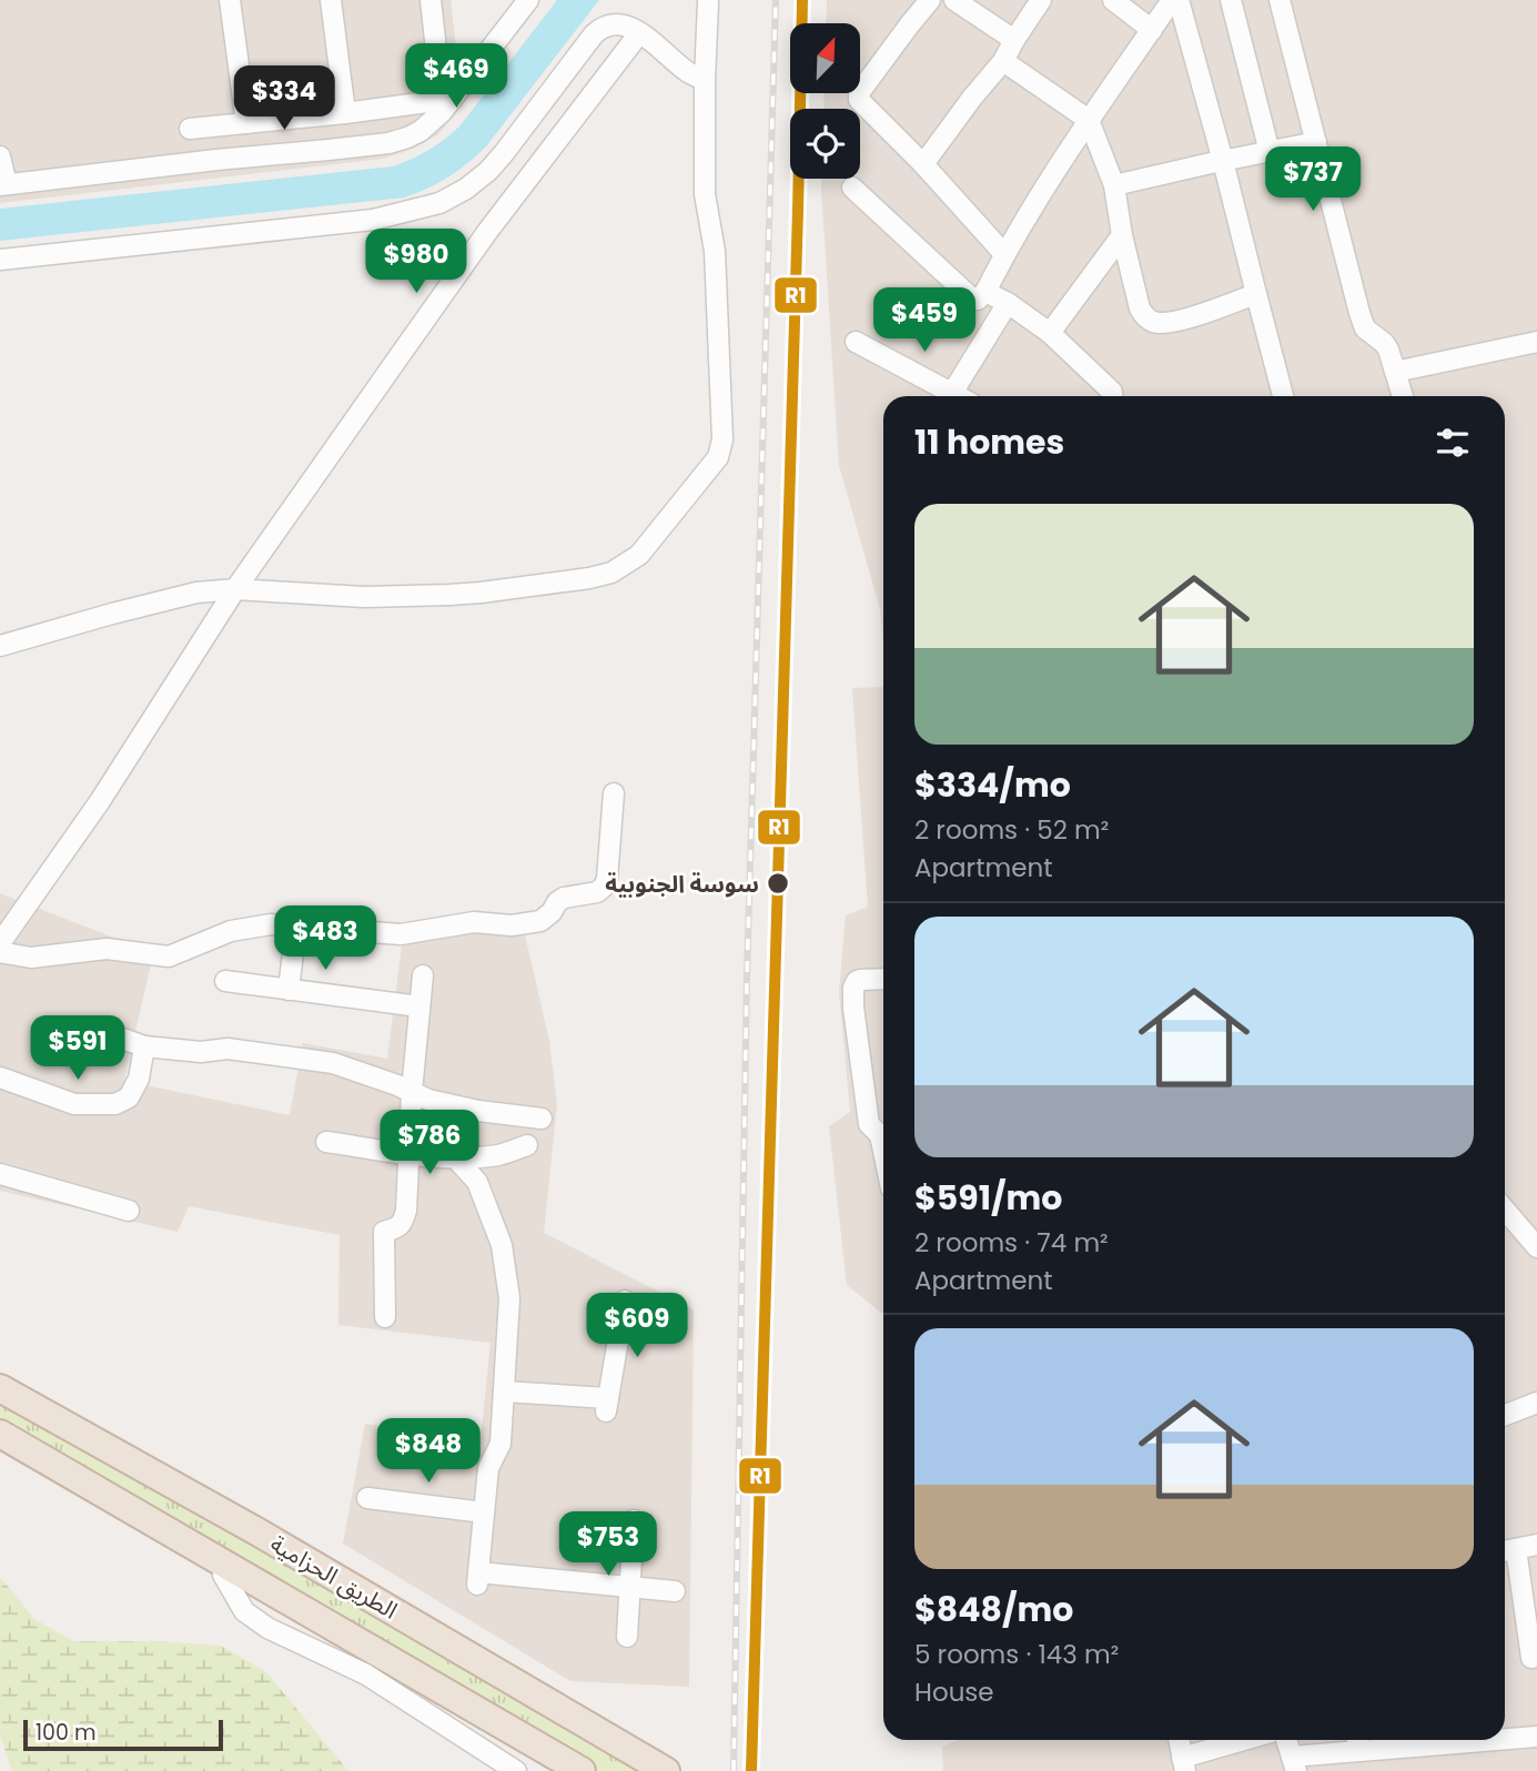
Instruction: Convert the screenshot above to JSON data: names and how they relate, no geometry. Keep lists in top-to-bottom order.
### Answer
{
  "streets": {
    "highway": ["الطريق الحزامية"]
  },
  "places": ["سوسة الجنوبية"],
  "lines": ["transit line R1"],
  "scale_bar": "100 m",
  "north": "top right",
  "page": {
    "price": [
      "$469",
      "$334",
      "$737",
      "$980",
      "$459",
      "$483",
      "$591",
      "$786",
      "$609",
      "$848",
      "$753"
    ],
    "heading": "11 homes",
    "list": [
      {
        "name": "$334/mo",
        "note": "2 rooms · 52 m² · Apartment"
      },
      {
        "name": "$591/mo",
        "note": "2 rooms · 74 m² · Apartment"
      },
      {
        "name": "$848/mo",
        "note": "5 rooms · 143 m² · House"
      }
    ],
    "scale": "100 m"
  }
}
